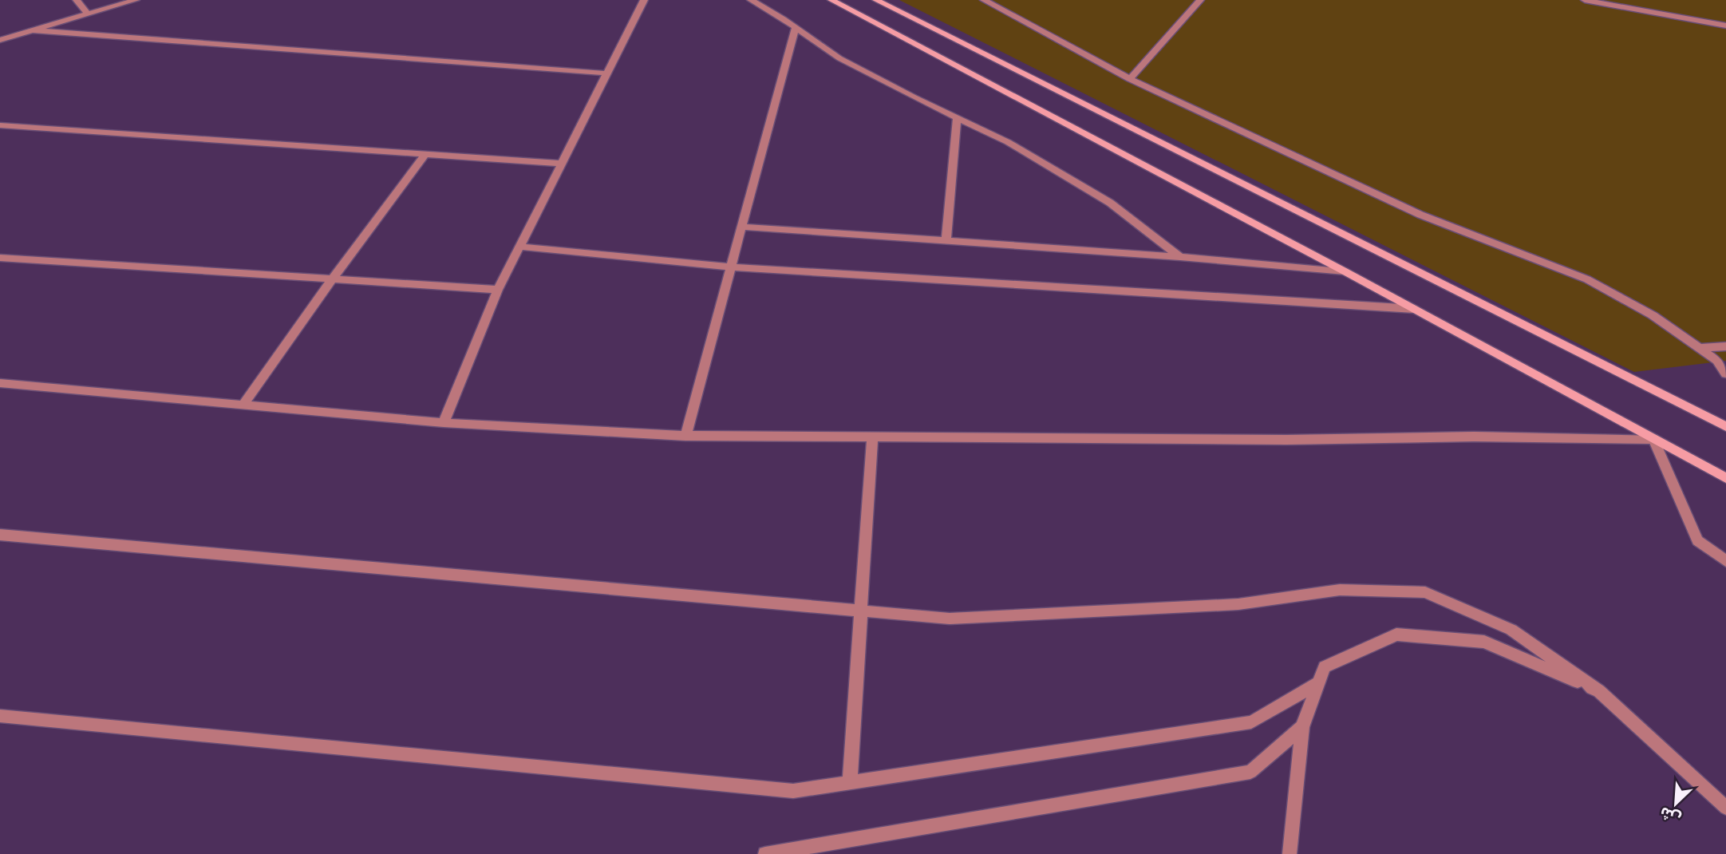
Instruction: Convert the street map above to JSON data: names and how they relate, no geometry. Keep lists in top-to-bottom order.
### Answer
{
  "north": "bottom left"
}
